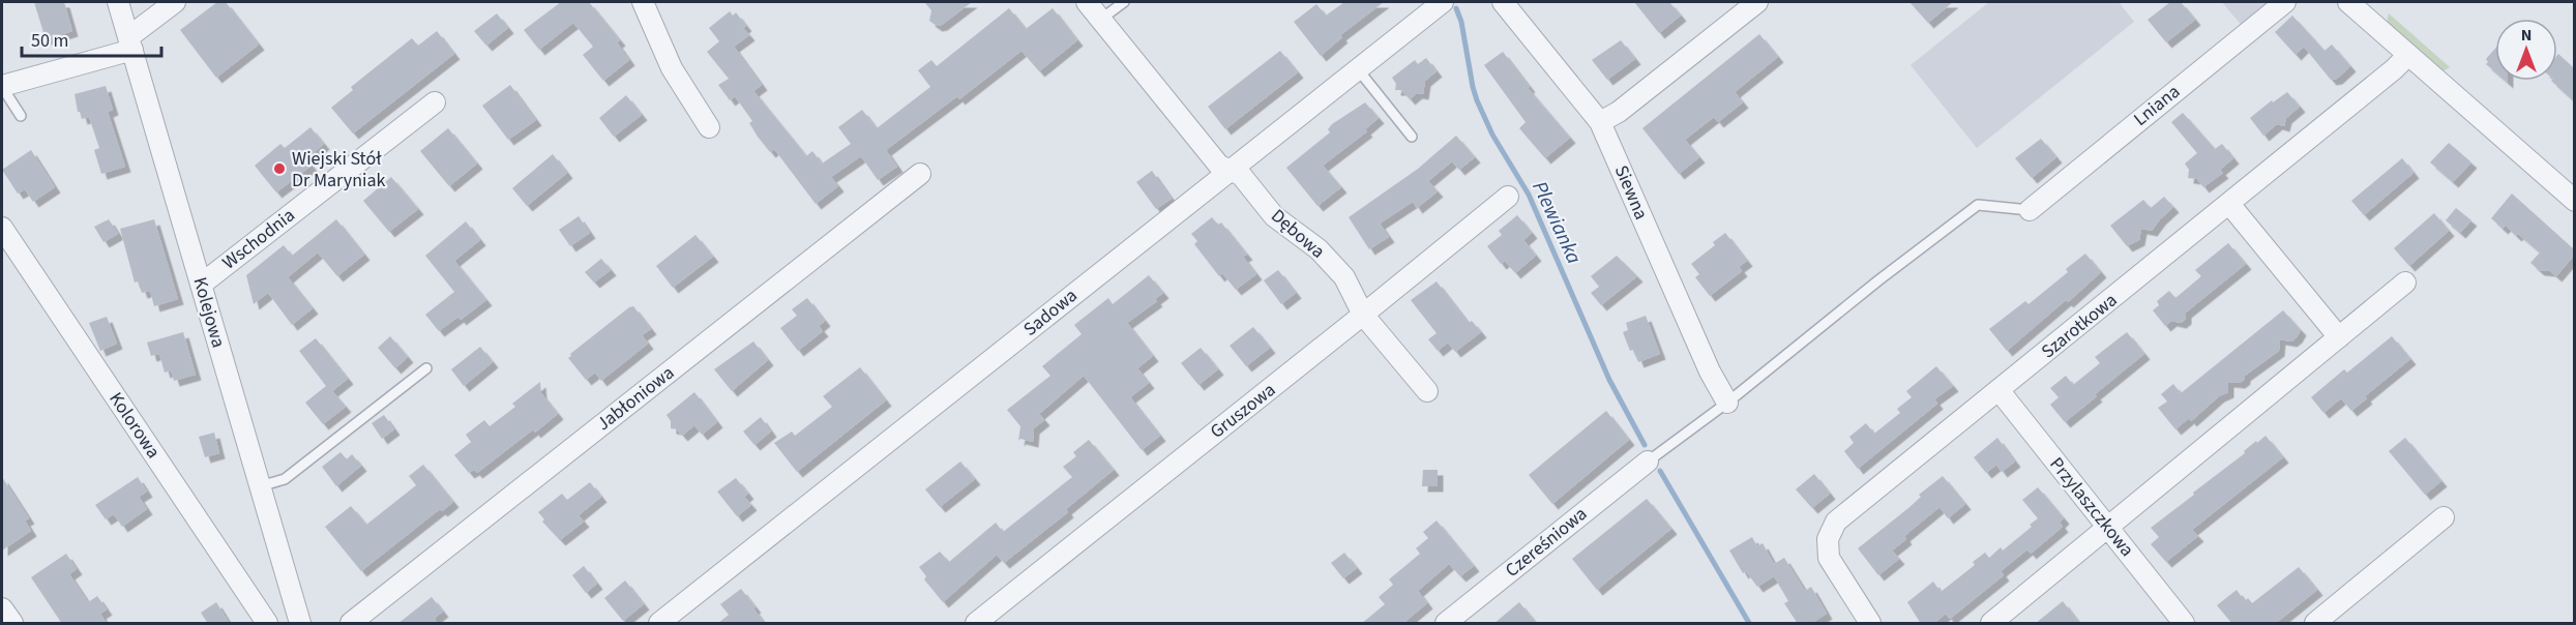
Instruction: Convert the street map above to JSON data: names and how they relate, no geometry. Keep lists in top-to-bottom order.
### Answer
{
  "streets": {
    "street": [
      "Lniana",
      "Siewna",
      "Dębowa",
      "Wschodnia",
      "Kolejowa",
      "Sadowa",
      "Szarotkowa",
      "Jabłoniowa",
      "Gruszowa",
      "Kolorowa",
      "Przylaszczkowa",
      "Czereśniowa"
    ]
  },
  "crossings": [
    ["Dębowa", "Sadowa"],
    ["Dębowa", "Gruszowa"],
    ["Wschodnia", "Kolejowa"],
    ["Szarotkowa", "Przylaszczkowa"]
  ],
  "water": ["Plewianka"],
  "places": ["Wiejski Stół Dr Maryniak"],
  "scale_bar": "50 m",
  "north": "top"
}
